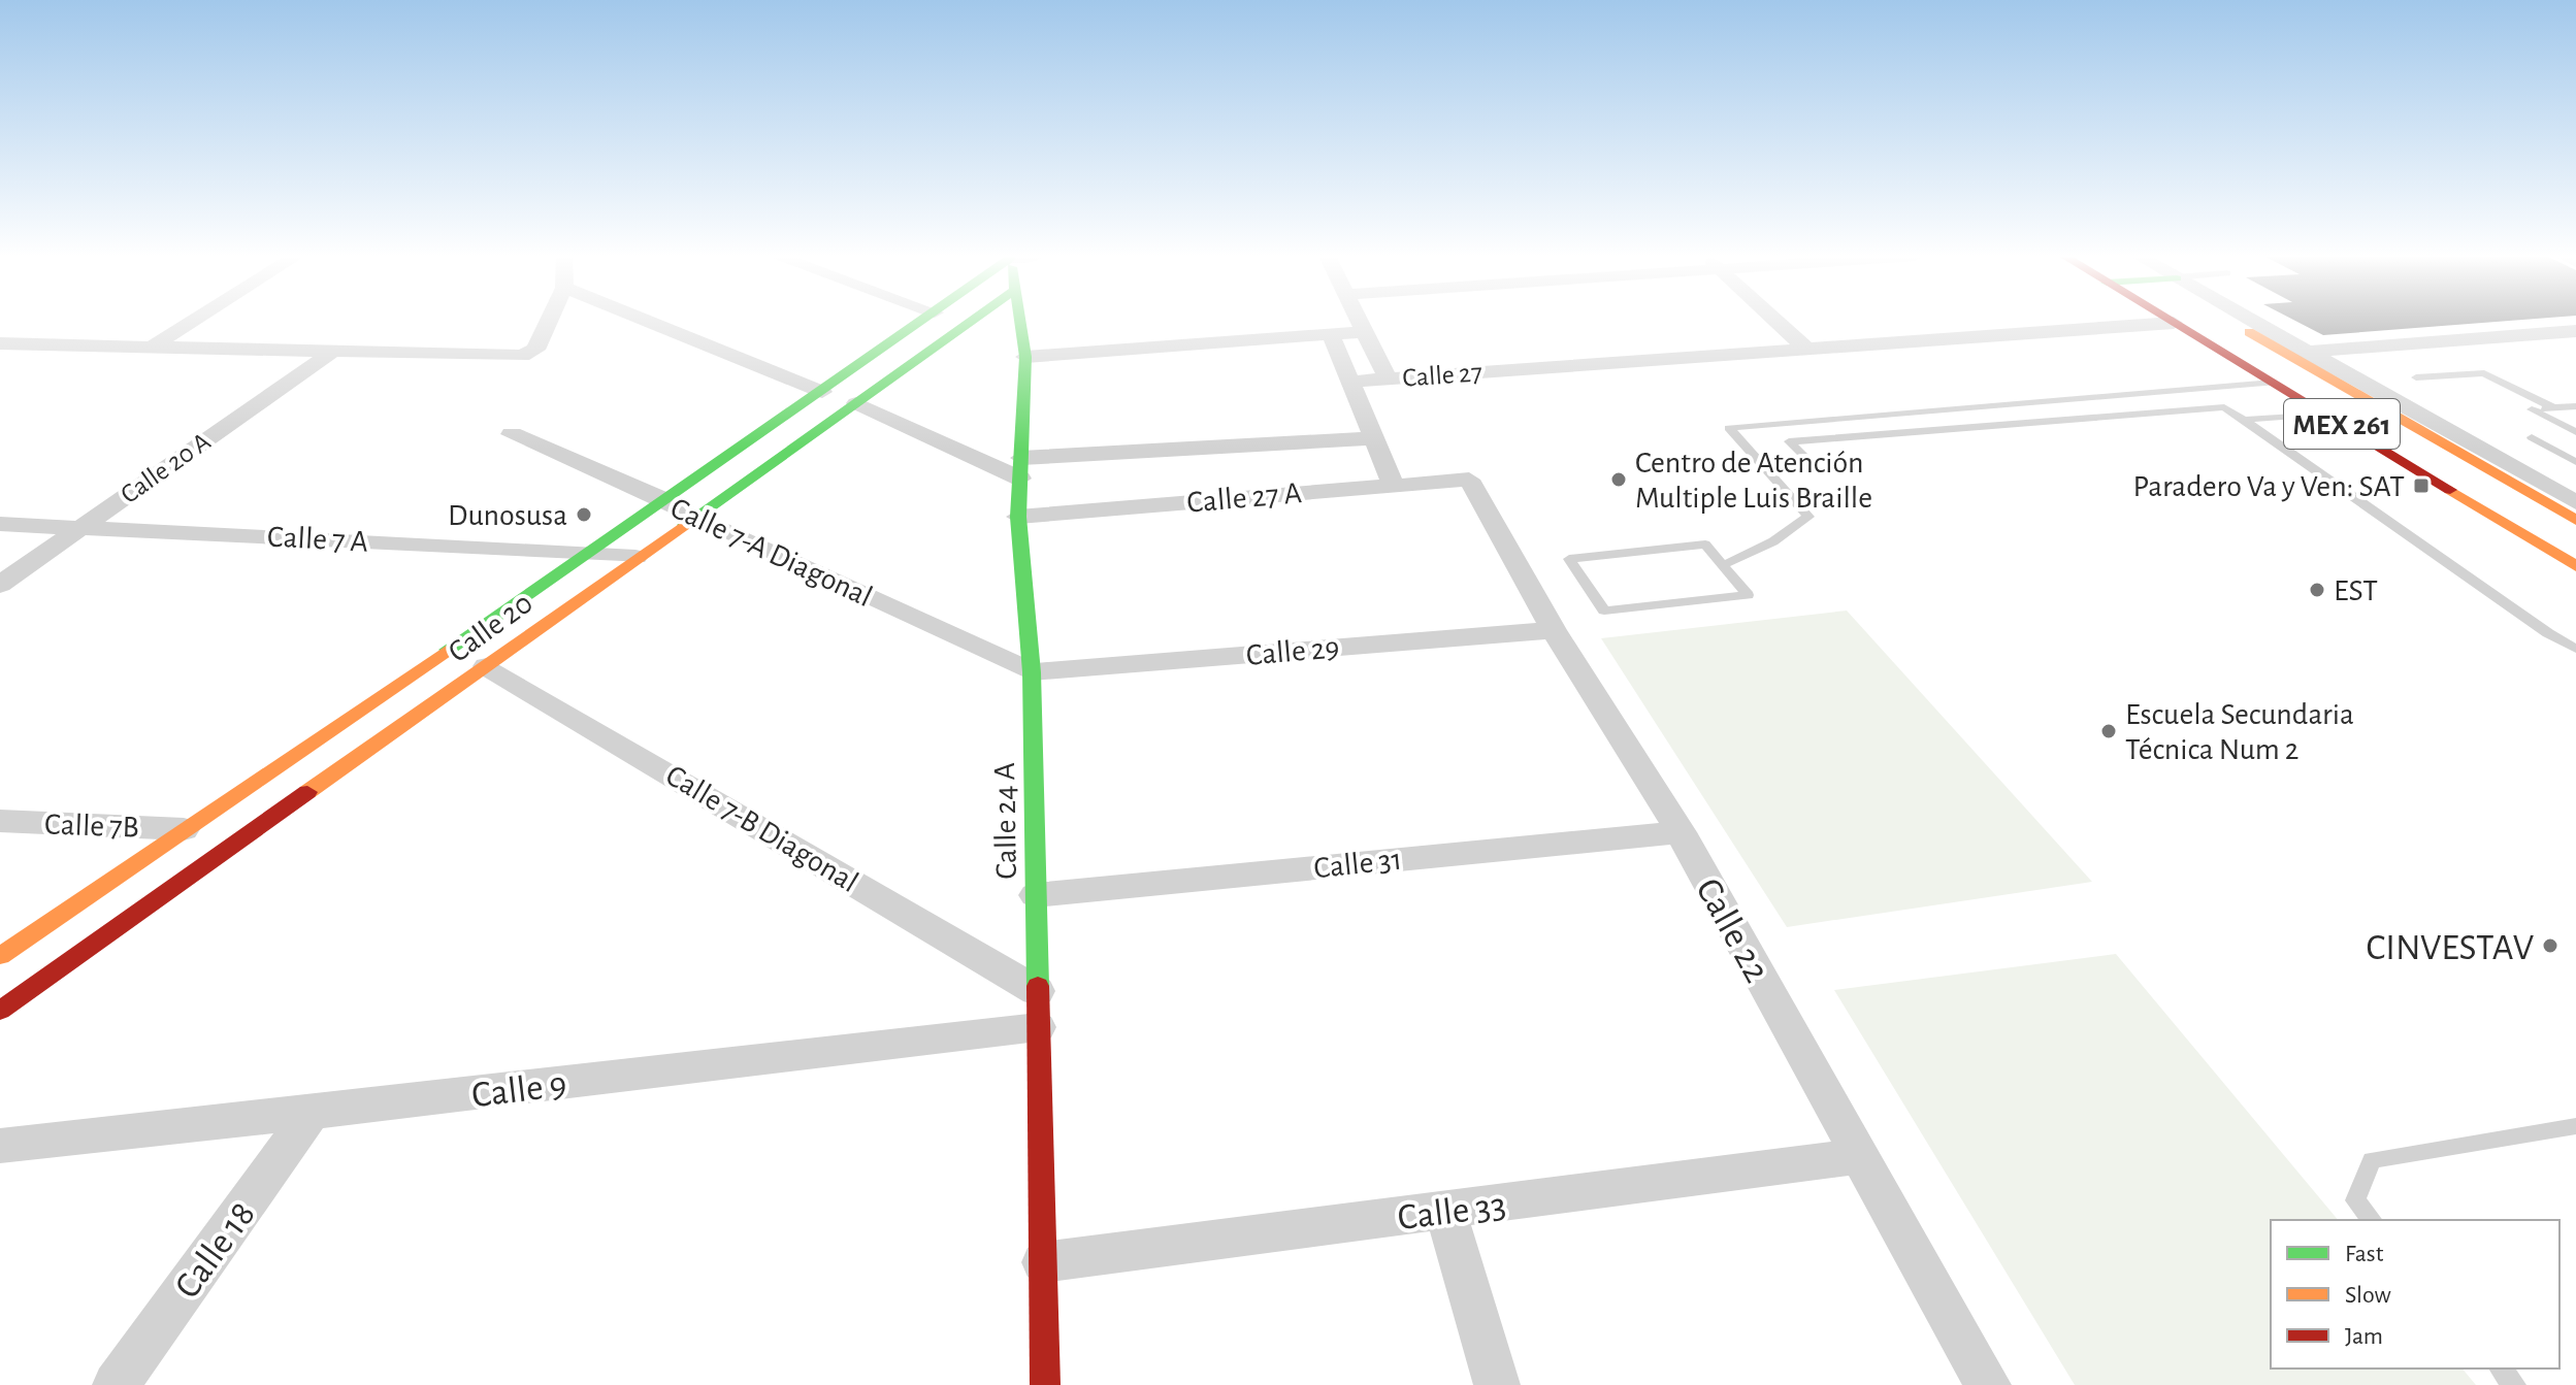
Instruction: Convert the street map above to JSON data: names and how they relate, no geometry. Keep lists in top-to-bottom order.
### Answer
{
  "streets": {
    "street": [
      "Calle 27",
      "MEX 261",
      "Calle 20 A",
      "Calle 27 A",
      "Calle 7 A",
      "Calle 7-A Diagonal",
      "Calle 20",
      "Calle 29",
      "Calle 24 A",
      "Calle 7B",
      "Calle 7-B Diagonal",
      "Calle 31",
      "Calle 22",
      "Calle 9",
      "Calle 33",
      "Calle 18"
    ]
  },
  "crossings": [
    ["Calle 27", "MEX 261"],
    ["Calle 20 A", "Calle 7 A"],
    ["Calle 27 A", "Calle 24 A"],
    ["Calle 27 A", "Calle 22"],
    ["Calle 7 A", "Calle 20"],
    ["Calle 7-A Diagonal", "Calle 20"],
    ["Calle 7-A Diagonal", "Calle 29"],
    ["Calle 7-A Diagonal", "Calle 24 A"],
    ["Calle 20", "Calle 7B"],
    ["Calle 20", "Calle 7-B Diagonal"],
    ["Calle 29", "Calle 24 A"],
    ["Calle 29", "Calle 22"],
    ["Calle 24 A", "Calle 7-B Diagonal"],
    ["Calle 24 A", "Calle 31"],
    ["Calle 24 A", "Calle 9"],
    ["Calle 24 A", "Calle 33"],
    ["Calle 7-B Diagonal", "Calle 9"],
    ["Calle 31", "Calle 22"],
    ["Calle 22", "Calle 33"],
    ["Calle 9", "Calle 18"]
  ],
  "places": {
    "other": [
      "Centro de Atención Multiple Luis Braille",
      "Dunosusa",
      "EST",
      "Escuela Secundaria Técnica Num 2",
      "CINVESTAV"
    ],
    "transit": ["Paradero Va y Ven: SAT"]
  },
  "legend": ["Fast", "Slow", "Jam"]
}
